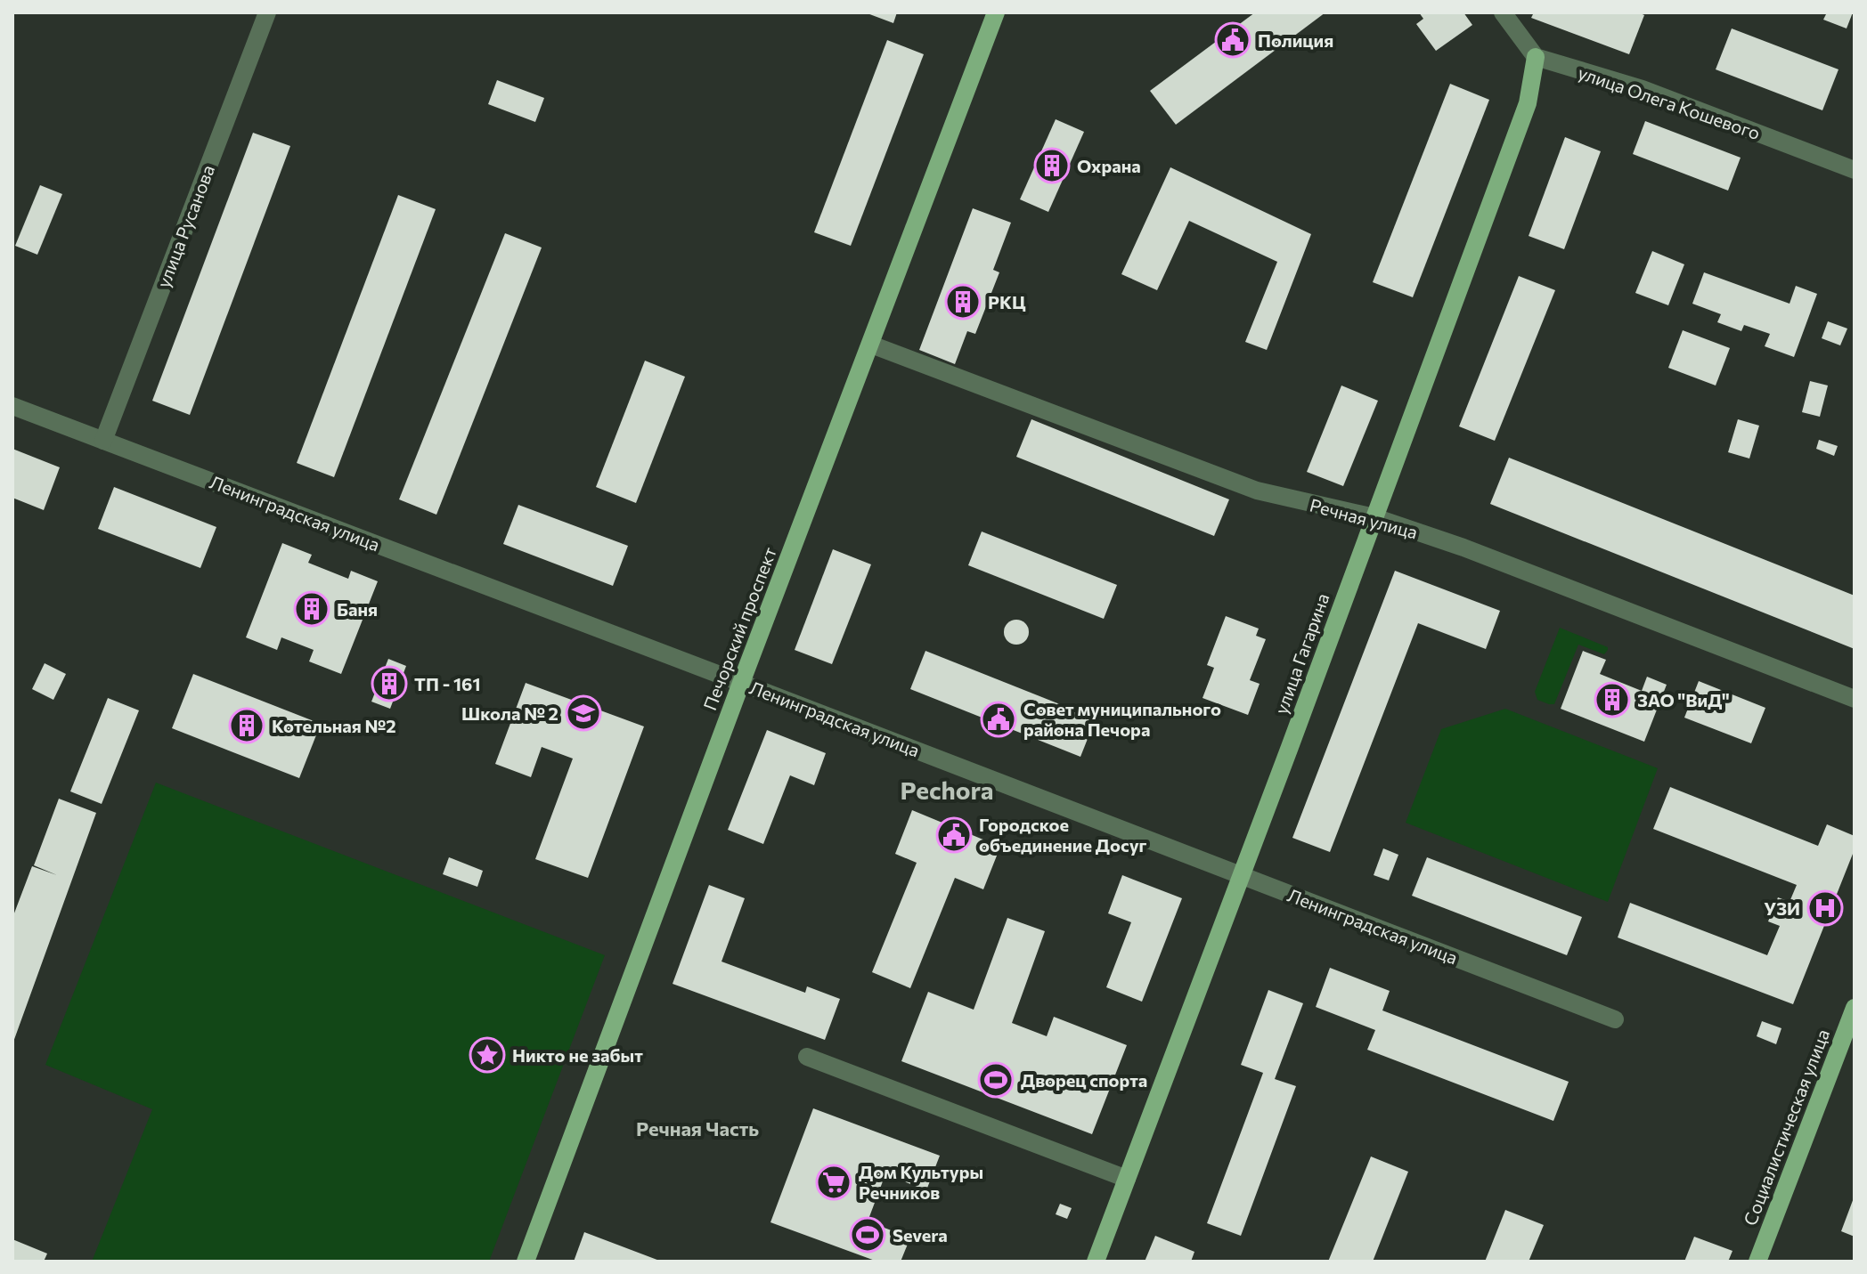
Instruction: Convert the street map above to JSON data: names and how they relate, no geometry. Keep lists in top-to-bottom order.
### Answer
{
  "streets": {
    "main road": ["Печорский проспект", "улица Гагарина", "Социалистическая улица"],
    "street": [
      "улица Олега Кошевого",
      "улица Русанова",
      "Ленинградская улица",
      "Речная улица"
    ]
  },
  "crossings": [
    ["улица Олега Кошевого", "улица Гагарина"],
    ["улица Русанова", "Ленинградская улица"],
    ["Ленинградская улица", "Печорский проспект"],
    ["Ленинградская улица", "улица Гагарина"],
    ["Речная улица", "Печорский проспект"],
    ["Речная улица", "улица Гагарина"]
  ],
  "districts": ["Pechora", "Речная Часть"],
  "places": {
    "public building": ["Полиция", "Совет муниципального района Печора", "Городское объединение Досуг"],
    "building": [
      "Охрана",
      "РКЦ",
      "Баня",
      "ТП - 161",
      "ЗАО \"ВиД\"",
      "Котельная №2"
    ],
    "school or university": ["Школа № 2"],
    "hospital": ["УЗИ"],
    "place": ["Никто не забыт"],
    "sports": ["Дворец спорта", "Severa"],
    "supermarket": ["Дом Культуры Речников"]
  }
}
